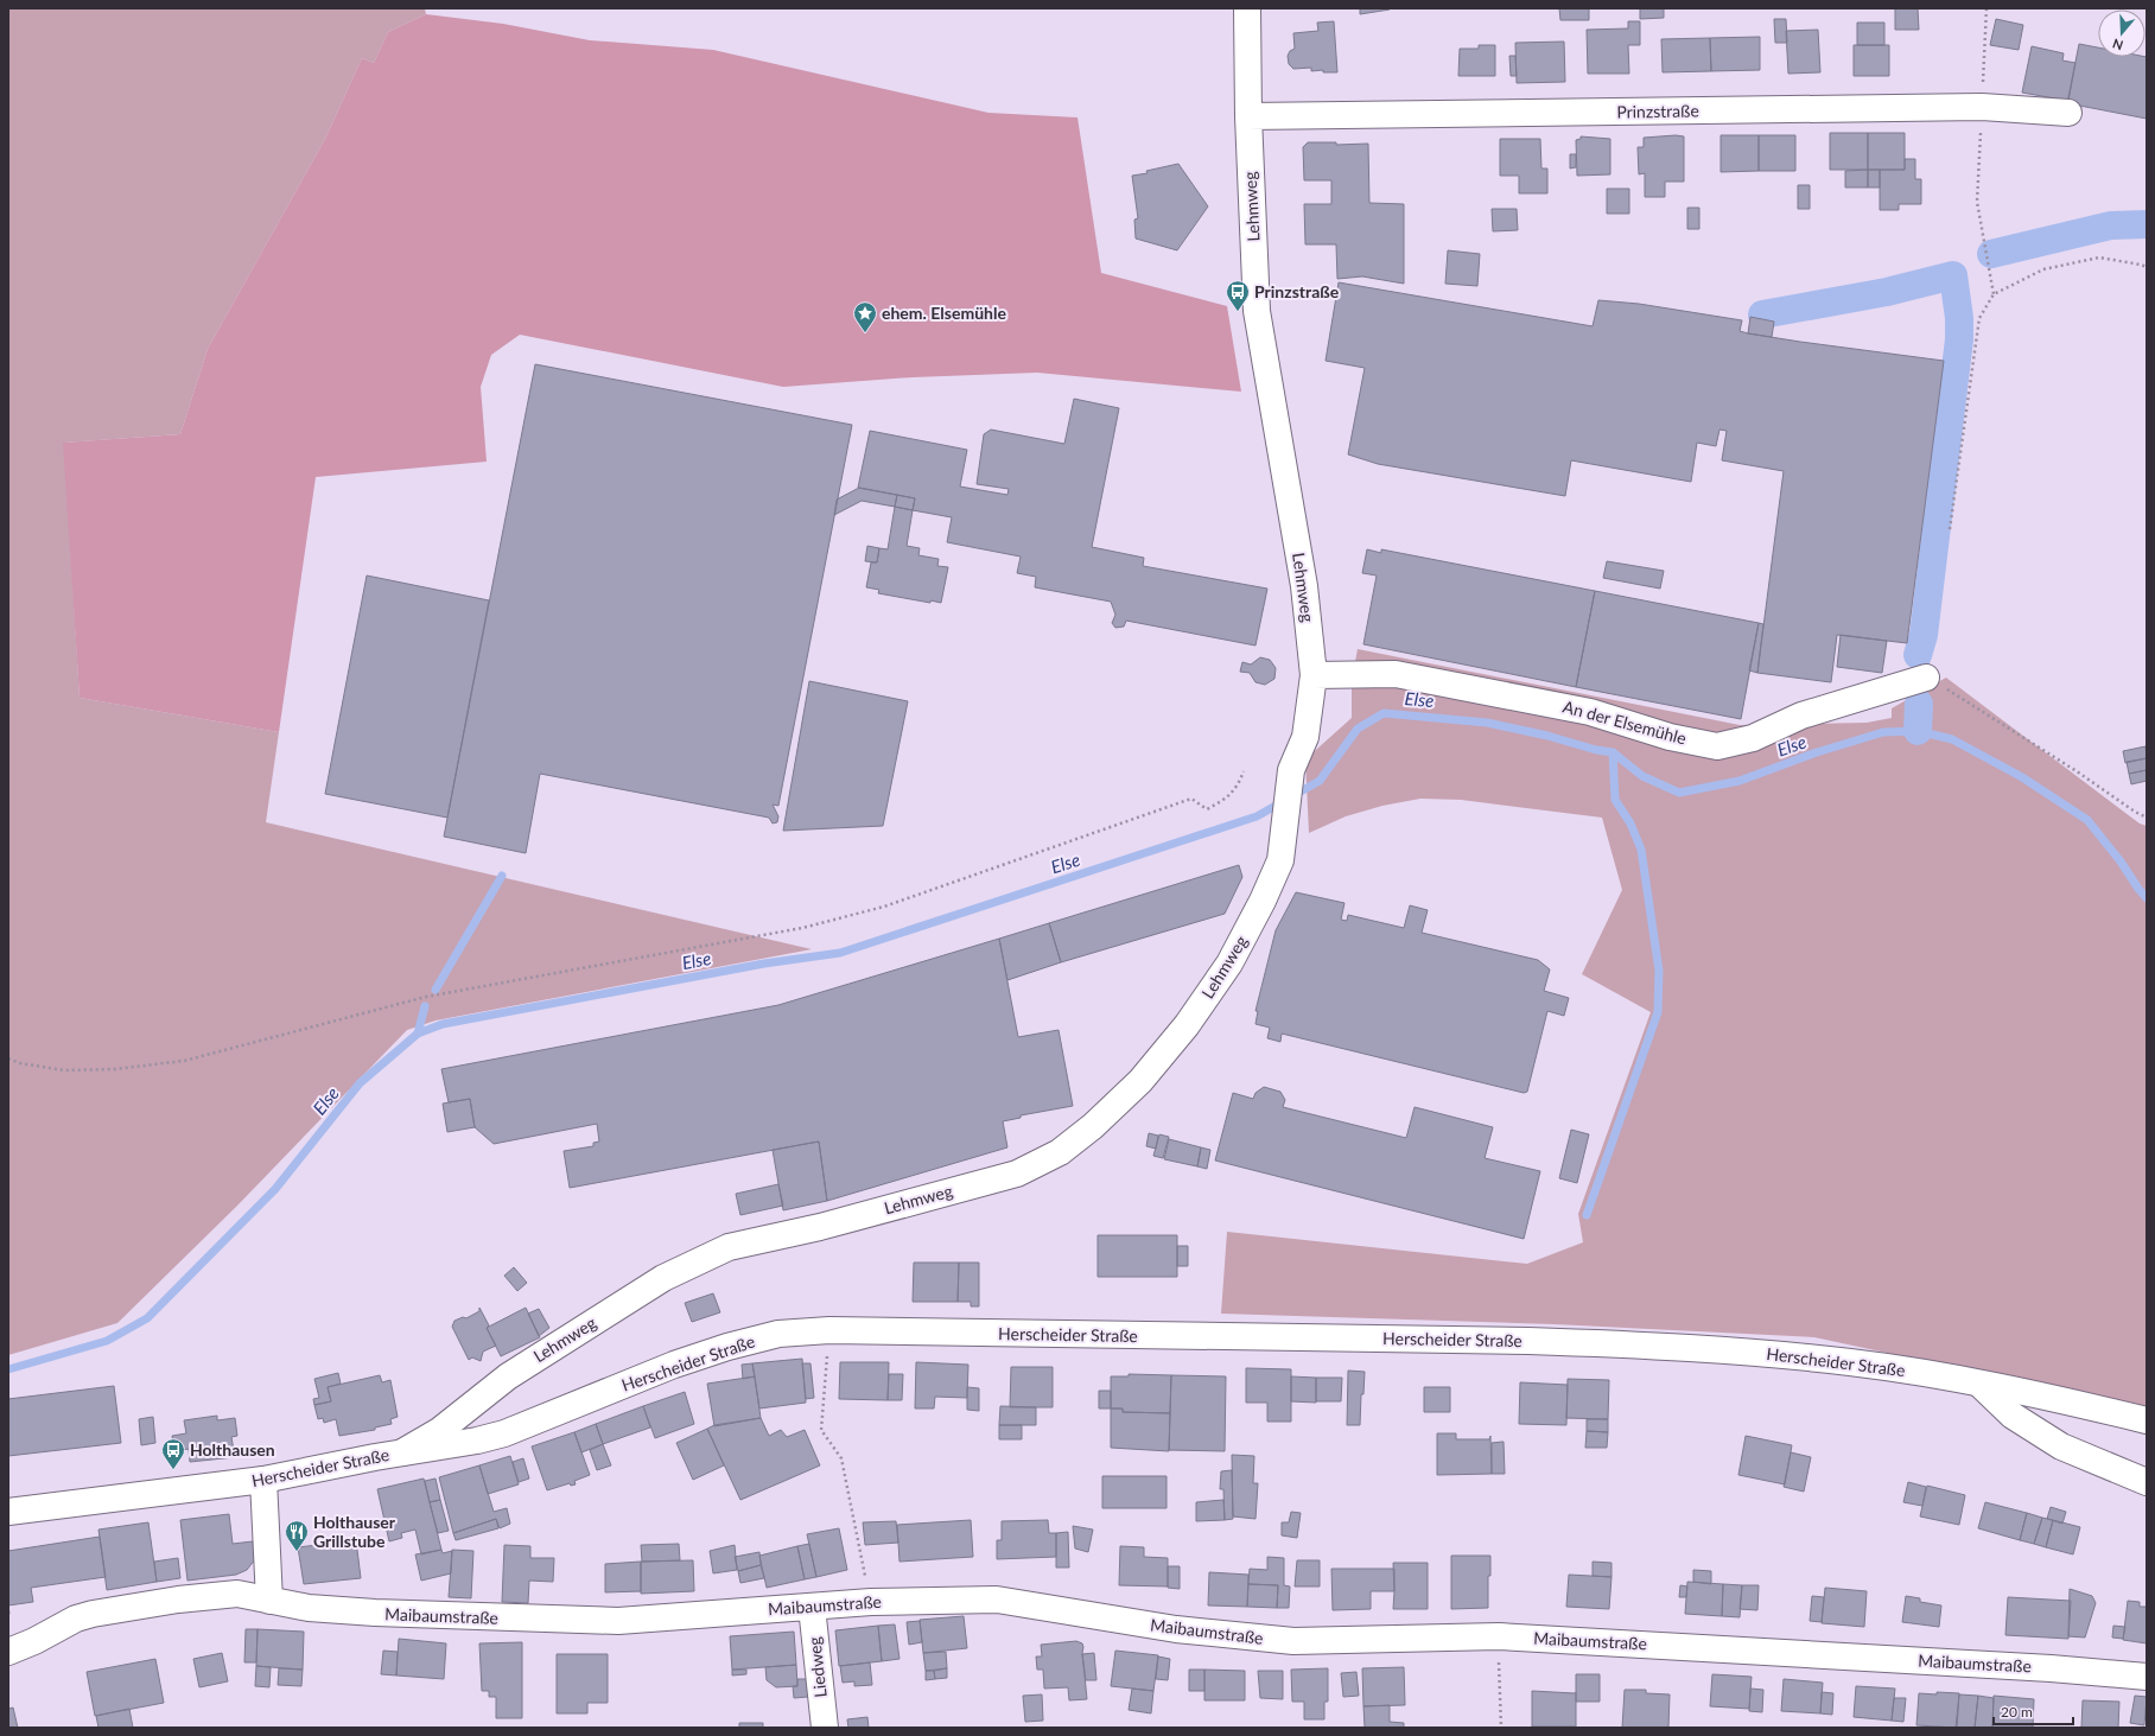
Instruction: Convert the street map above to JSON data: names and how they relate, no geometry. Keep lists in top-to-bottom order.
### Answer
{
  "streets": {
    "street": [
      "Prinzstraße",
      "Lehmweg",
      "An der Elsemühle",
      "Herscheider Straße",
      "Maibaumstraße",
      "Liedweg"
    ]
  },
  "crossings": [
    ["Prinzstraße", "Lehmweg"],
    ["Lehmweg", "An der Elsemühle"],
    ["Lehmweg", "Herscheider Straße"],
    ["Maibaumstraße", "Liedweg"]
  ],
  "water": ["Else"],
  "places": {
    "bus stop": ["Prinzstraße", "Holthausen"],
    "place": ["ehem. Elsemühle"],
    "restaurant": ["Holthauser Grillstube"]
  },
  "scale_bar": "20 m",
  "north": "bottom"
}
